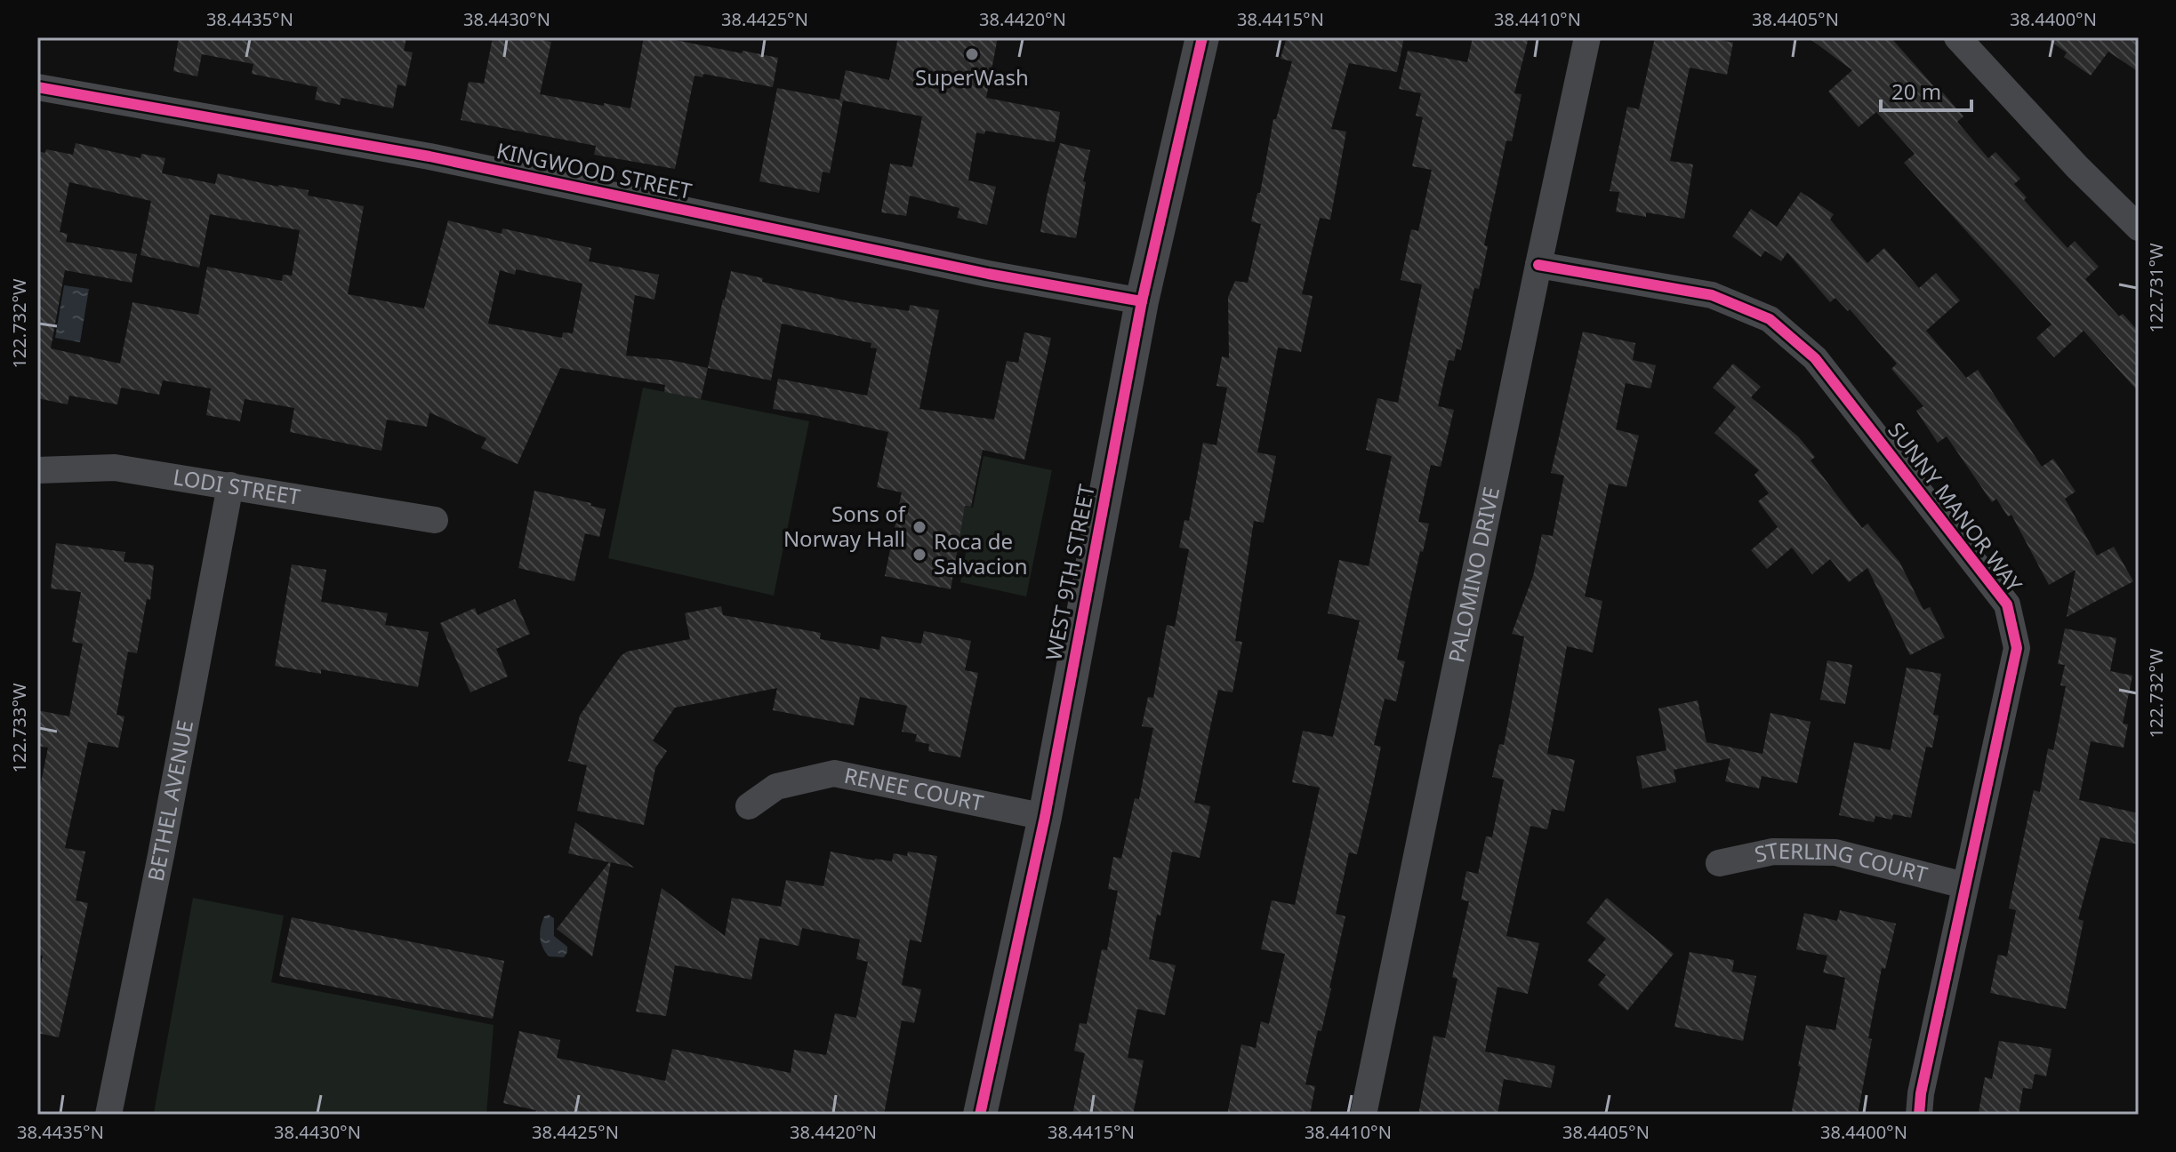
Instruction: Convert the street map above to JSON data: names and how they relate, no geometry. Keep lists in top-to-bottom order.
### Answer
{
  "streets": {
    "street": [
      "KINGWOOD STREET",
      "LODI STREET",
      "SUNNY MANOR WAY",
      "WEST 9TH STREET",
      "PALOMINO DRIVE",
      "RENEE COURT",
      "BETHEL AVENUE",
      "STERLING COURT"
    ]
  },
  "crossings": [
    ["KINGWOOD STREET", "WEST 9TH STREET"],
    ["LODI STREET", "BETHEL AVENUE"],
    ["SUNNY MANOR WAY", "PALOMINO DRIVE"],
    ["SUNNY MANOR WAY", "STERLING COURT"],
    ["WEST 9TH STREET", "RENEE COURT"]
  ],
  "places": ["SuperWash", "Sons of Norway Hall", "Roca de Salvacion"],
  "scale_bar": "20 m",
  "coordinates": [
    "38.4435°N",
    "38.4430°N",
    "38.4425°N",
    "38.4420°N",
    "38.4415°N",
    "38.4410°N",
    "38.4405°N",
    "38.4400°N",
    "122.731°W",
    "122.732°W",
    "122.733°W"
  ]
}
